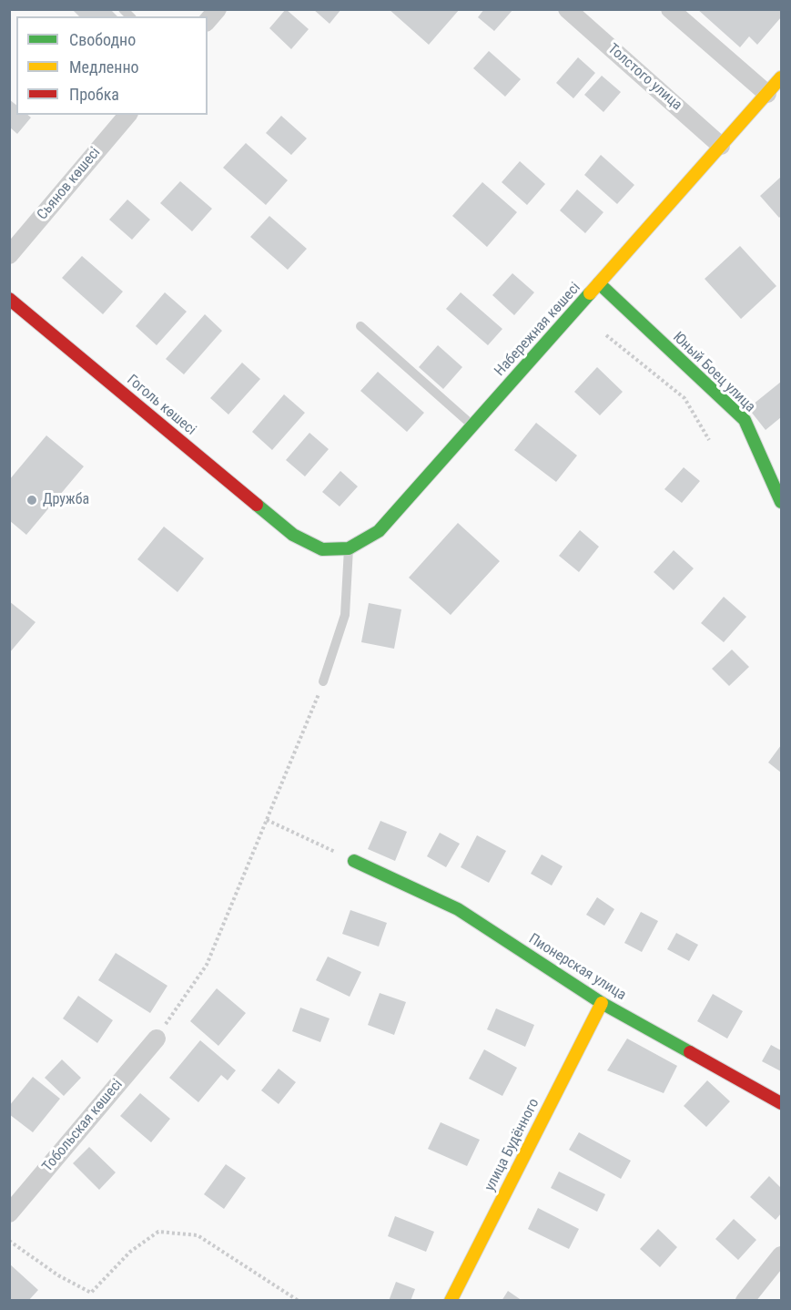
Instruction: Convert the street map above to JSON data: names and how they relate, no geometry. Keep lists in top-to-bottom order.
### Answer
{
  "streets": {
    "street": [
      "Толстого улица",
      "Сьянов көшесі",
      "Набережная көшесі",
      "Юный Боец улица",
      "Гоголь көшесі",
      "Пионерская улица",
      "Тобольская көшесі",
      "улица Будённого"
    ]
  },
  "crossings": [
    ["Толстого улица", "Набережная көшесі"],
    ["Набережная көшесі", "Юный Боец улица"],
    ["Набережная көшесі", "Гоголь көшесі"],
    ["Пионерская улица", "улица Будённого"]
  ],
  "places": ["Дружба"],
  "legend": ["Свободно", "Медленно", "Пробка"]
}
